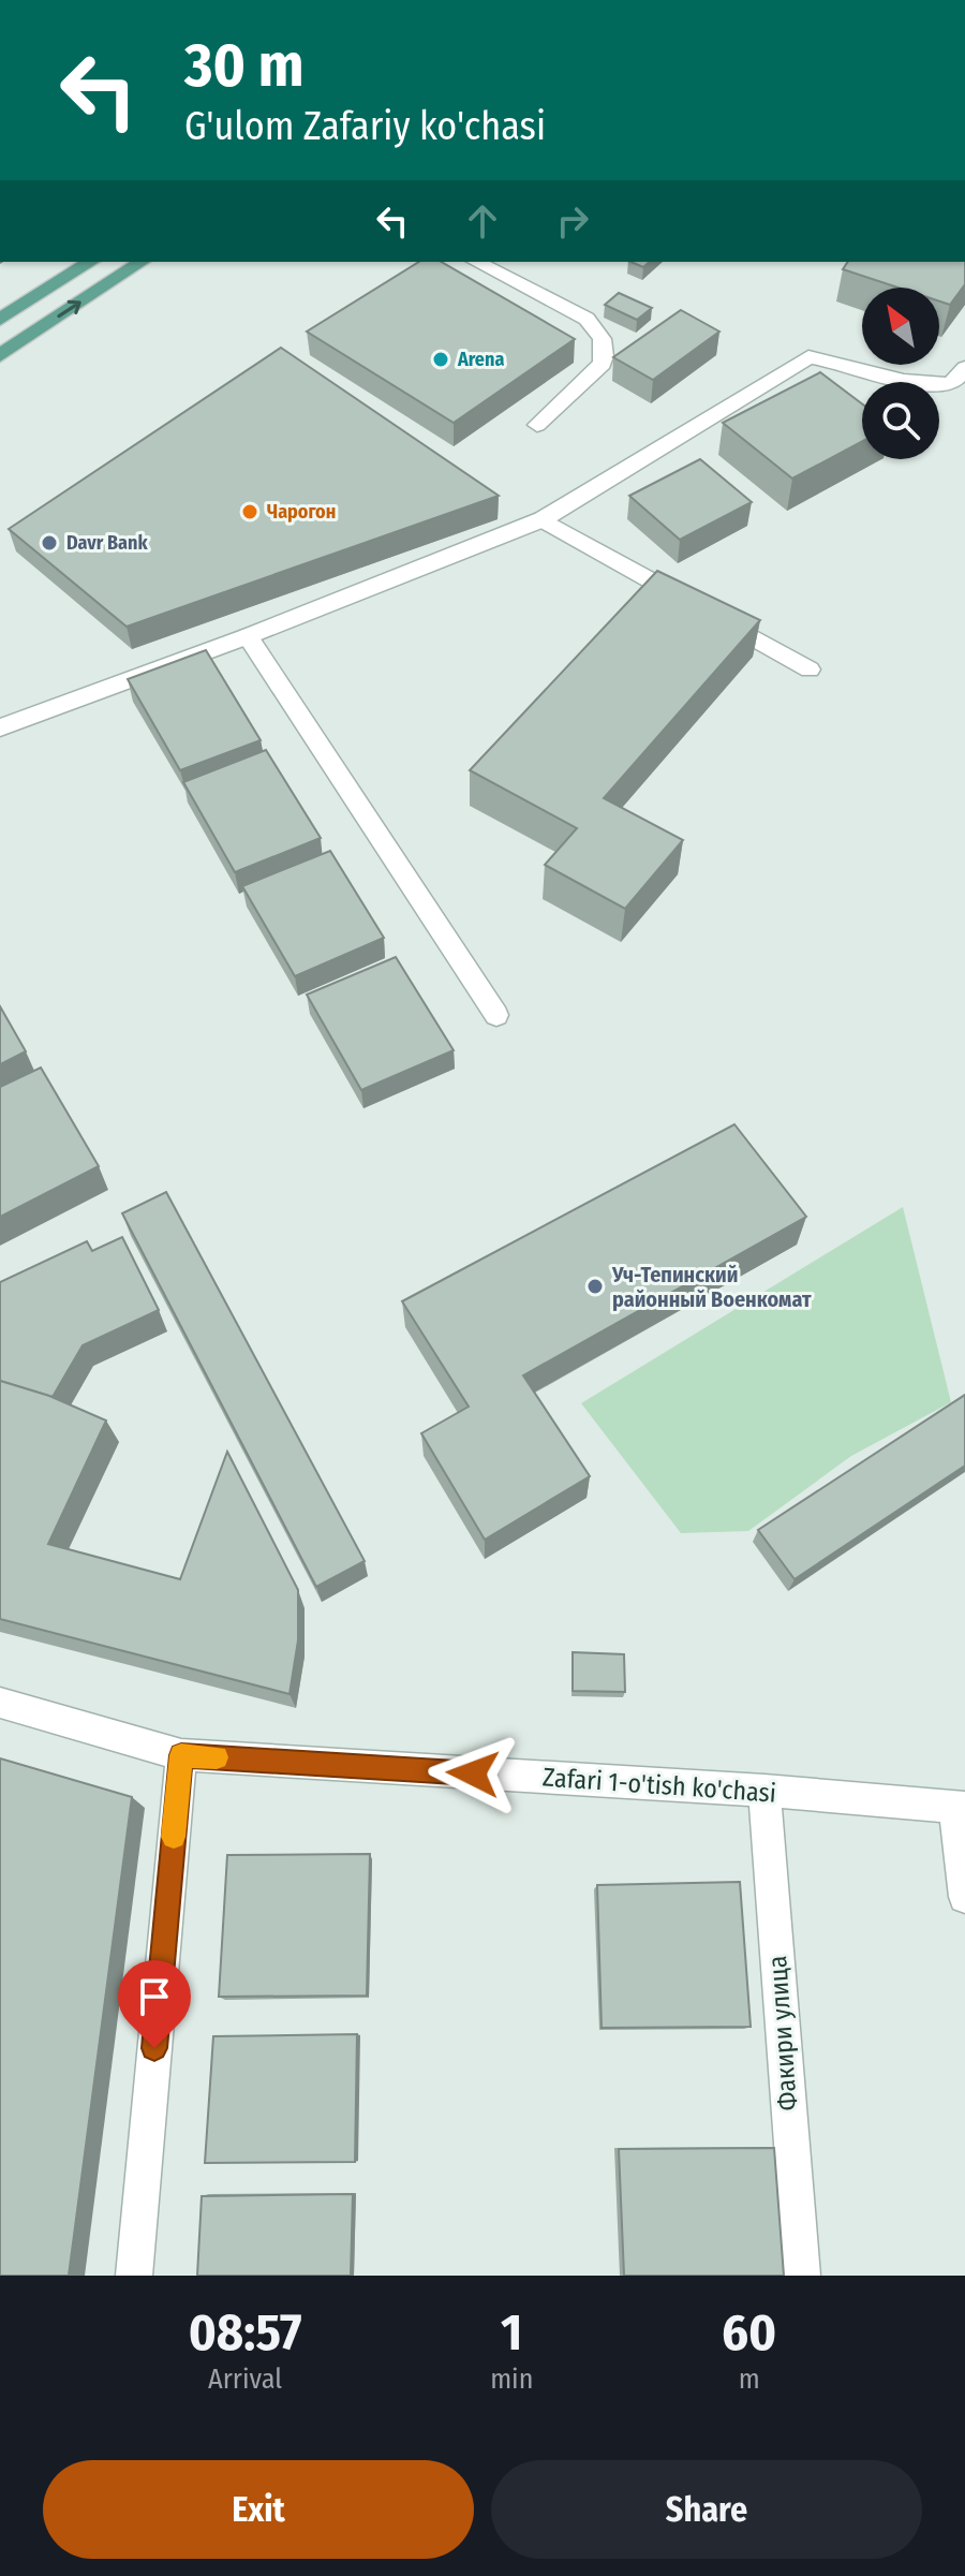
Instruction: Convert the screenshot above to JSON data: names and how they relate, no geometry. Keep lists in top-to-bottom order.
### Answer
{
  "streets": {
    "street": ["Zafari 1-o'tish ko'chasi", "Факири улица"]
  },
  "crossings": [
    ["Zafari 1-o'tish ko'chasi", "Факири улица"]
  ],
  "places": [
    "Arena",
    "Чарогон",
    "Davr Bank",
    "Уч-Тепинский районный Военкомат"
  ],
  "north": "top left",
  "page": {
    "turn": ["30 m", "G'ulom Zafariy ko'chasi"],
    "eta": [
      "08:57",
      "Arrival",
      "1",
      "min",
      "60",
      "m"
    ],
    "buttons": ["Exit", "Share"]
  }
}
